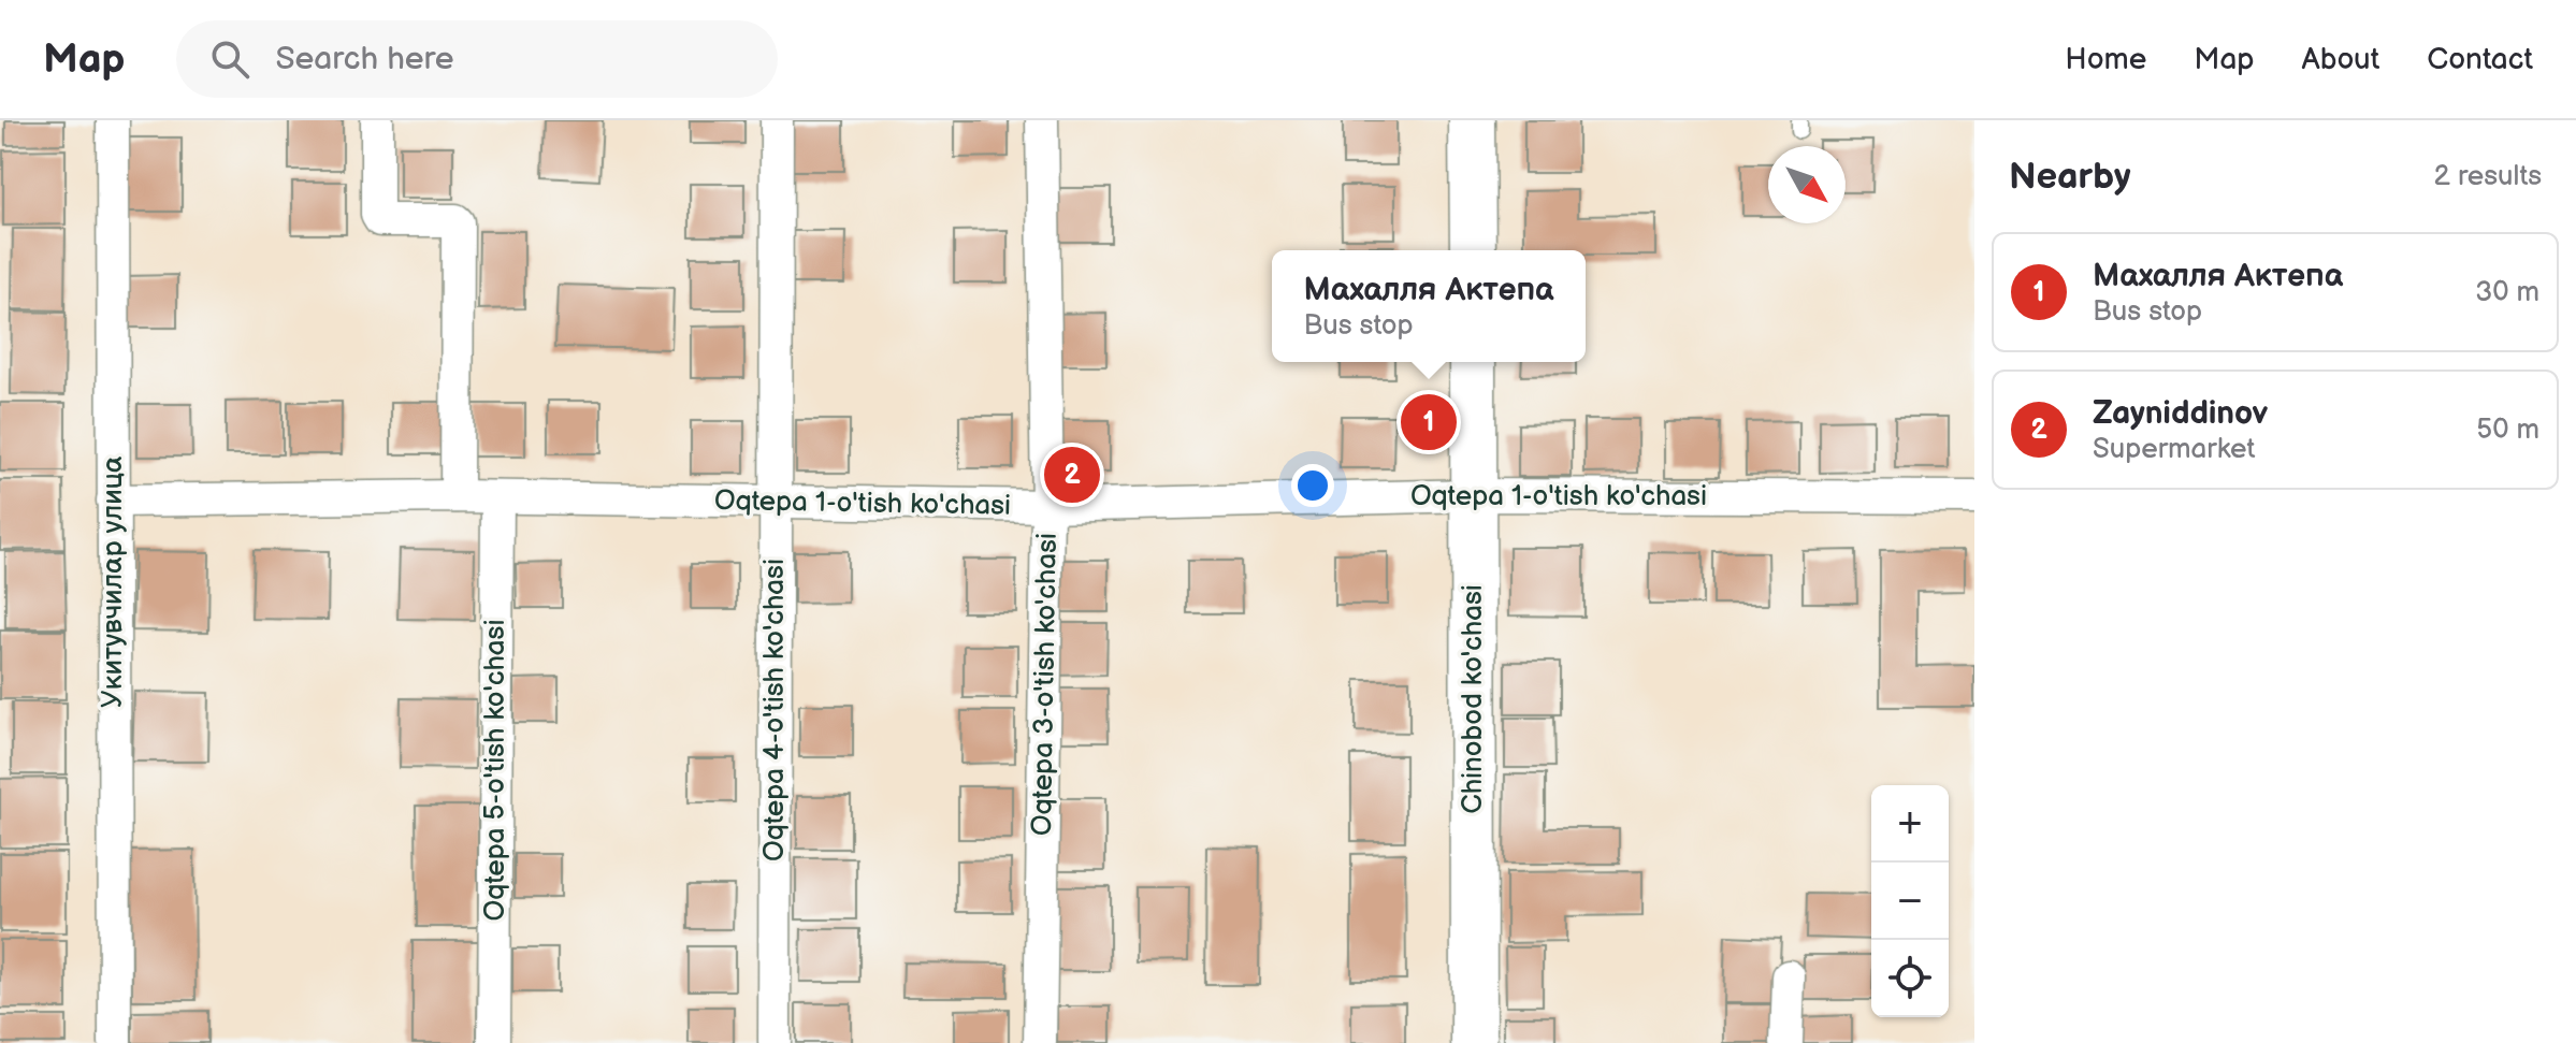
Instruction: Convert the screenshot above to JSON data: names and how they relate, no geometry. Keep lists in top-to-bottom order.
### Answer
{
  "streets": {
    "street": [
      "Oqtepa 1-o'tish ko'chasi",
      "Укитувчилар улица",
      "Oqtepa 3-o'tish ko'chasi",
      "Chinobod ko'chasi",
      "Oqtepa 4-o'tish ko'chasi",
      "Oqtepa 5-o'tish ko'chasi"
    ]
  },
  "crossings": [
    ["Oqtepa 1-o'tish ko'chasi", "Укитувчилар улица"],
    ["Oqtepa 1-o'tish ko'chasi", "Oqtepa 3-o'tish ko'chasi"],
    ["Oqtepa 1-o'tish ko'chasi", "Chinobod ko'chasi"],
    ["Oqtepa 1-o'tish ko'chasi", "Oqtepa 4-o'tish ko'chasi"],
    ["Oqtepa 1-o'tish ko'chasi", "Oqtepa 5-o'tish ko'chasi"]
  ],
  "north": "bottom right",
  "page": {
    "header": "Map",
    "search": "Search here",
    "nav": [
      "Home",
      "Map",
      "About",
      "Contact"
    ],
    "heading": ["Nearby", "2 results"],
    "list": [
      {
        "mark": "1",
        "name": "Махалля Актепа",
        "note": "Bus stop",
        "value": "30 m"
      },
      {
        "mark": "2",
        "name": "Zayniddinov",
        "note": "Supermarket",
        "value": "50 m"
      }
    ],
    "popup": ["Махалля Актепа", "Bus stop"],
    "pins": ["1", "2"],
    "map_buttons": ["+", "−"]
  }
}
